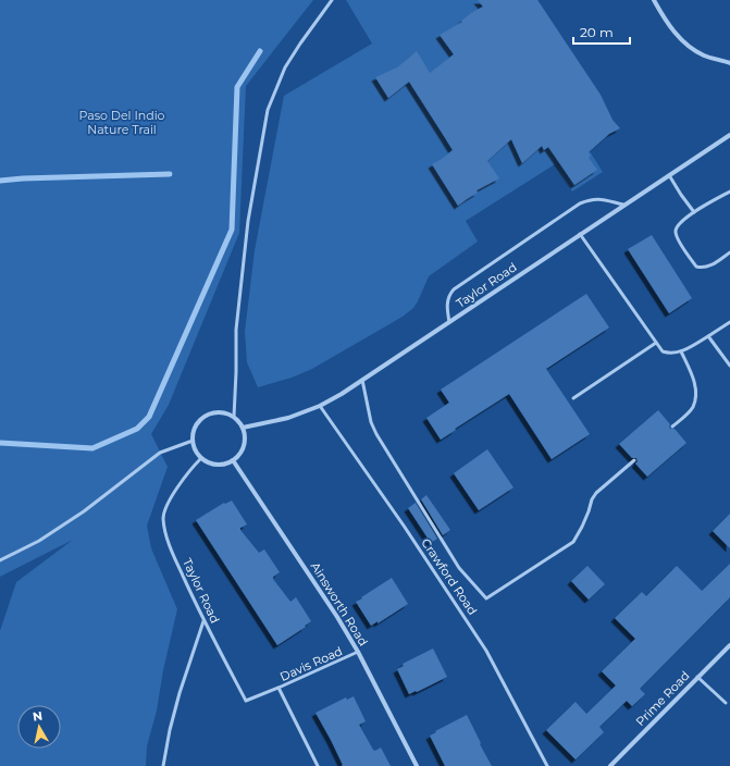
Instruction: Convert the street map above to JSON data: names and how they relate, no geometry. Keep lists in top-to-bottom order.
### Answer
{
  "streets": {
    "street": ["Taylor Road", "Ainsworth Road", "Prime Road"],
    "lane": ["Crawford Road", "Davis Road"]
  },
  "crossings": [
    ["Taylor Road", "Crawford Road"],
    ["Taylor Road", "Ainsworth Road"],
    ["Taylor Road", "Davis Road"],
    ["Ainsworth Road", "Davis Road"]
  ],
  "parks": ["Paso Del Indio Nature Trail"],
  "scale_bar": "20 m",
  "north": "top"
}
